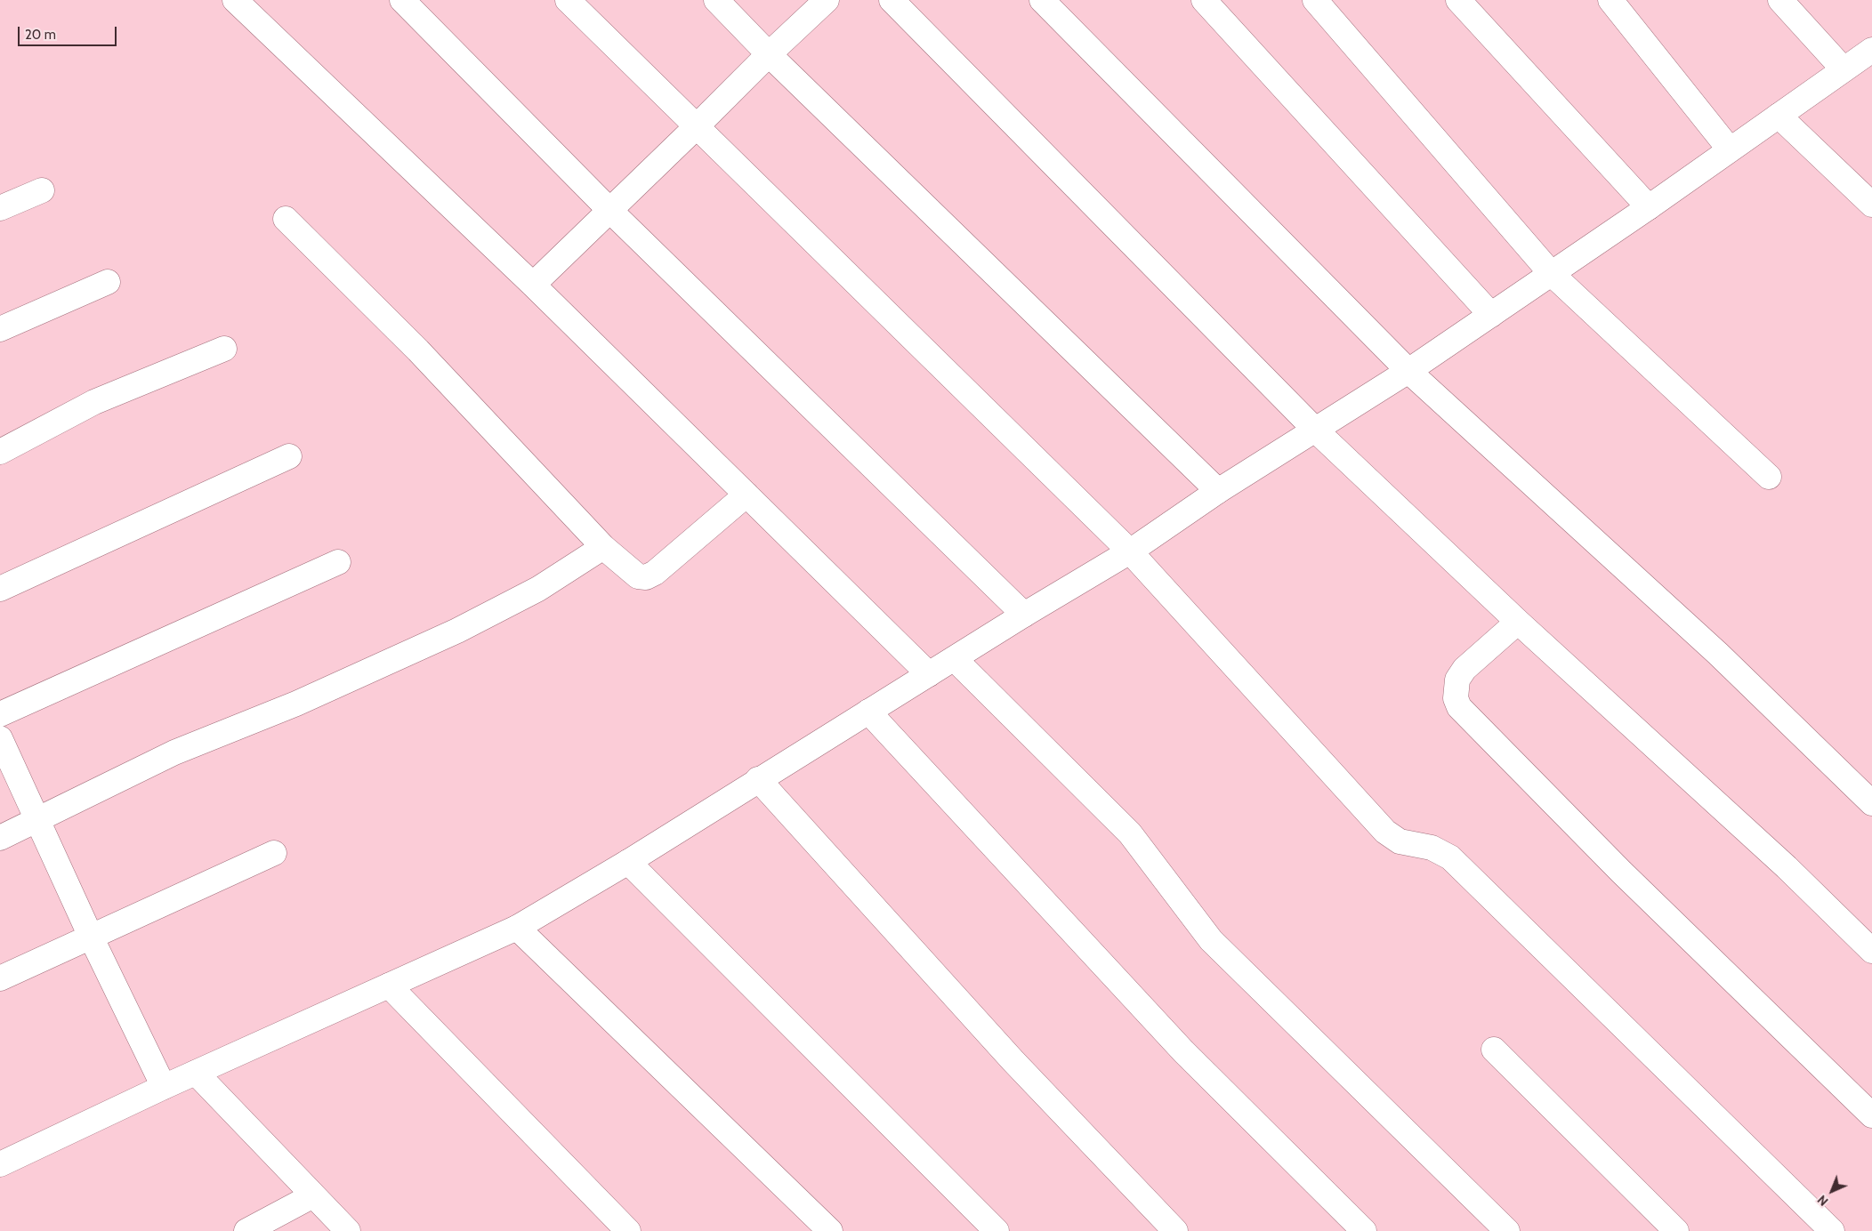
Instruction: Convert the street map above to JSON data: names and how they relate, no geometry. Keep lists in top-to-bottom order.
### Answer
{
  "scale_bar": "20 m",
  "north": "bottom left"
}
